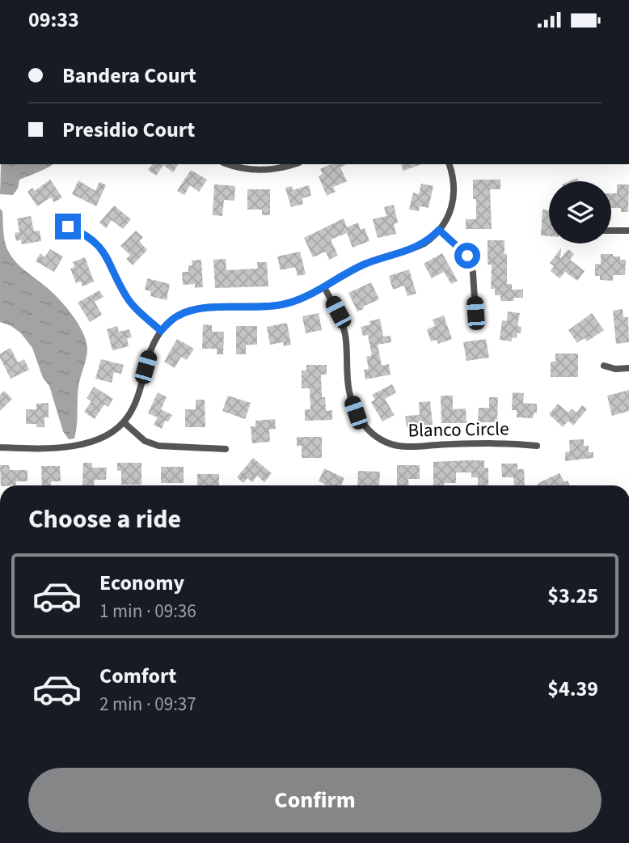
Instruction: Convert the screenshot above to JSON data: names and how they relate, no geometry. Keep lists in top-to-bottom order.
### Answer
{
  "streets": {
    "street": ["Blanco Circle"]
  },
  "page": {
    "status": "09:33",
    "banner": ["Bandera Court", "Presidio Court"],
    "heading": "Choose a ride",
    "list": [
      {
        "name": "Economy",
        "note": "1 min · 09:36",
        "value": "$3.25"
      },
      {
        "name": "Comfort",
        "note": "2 min · 09:37",
        "value": "$4.39"
      }
    ],
    "buttons": "Confirm"
  }
}
